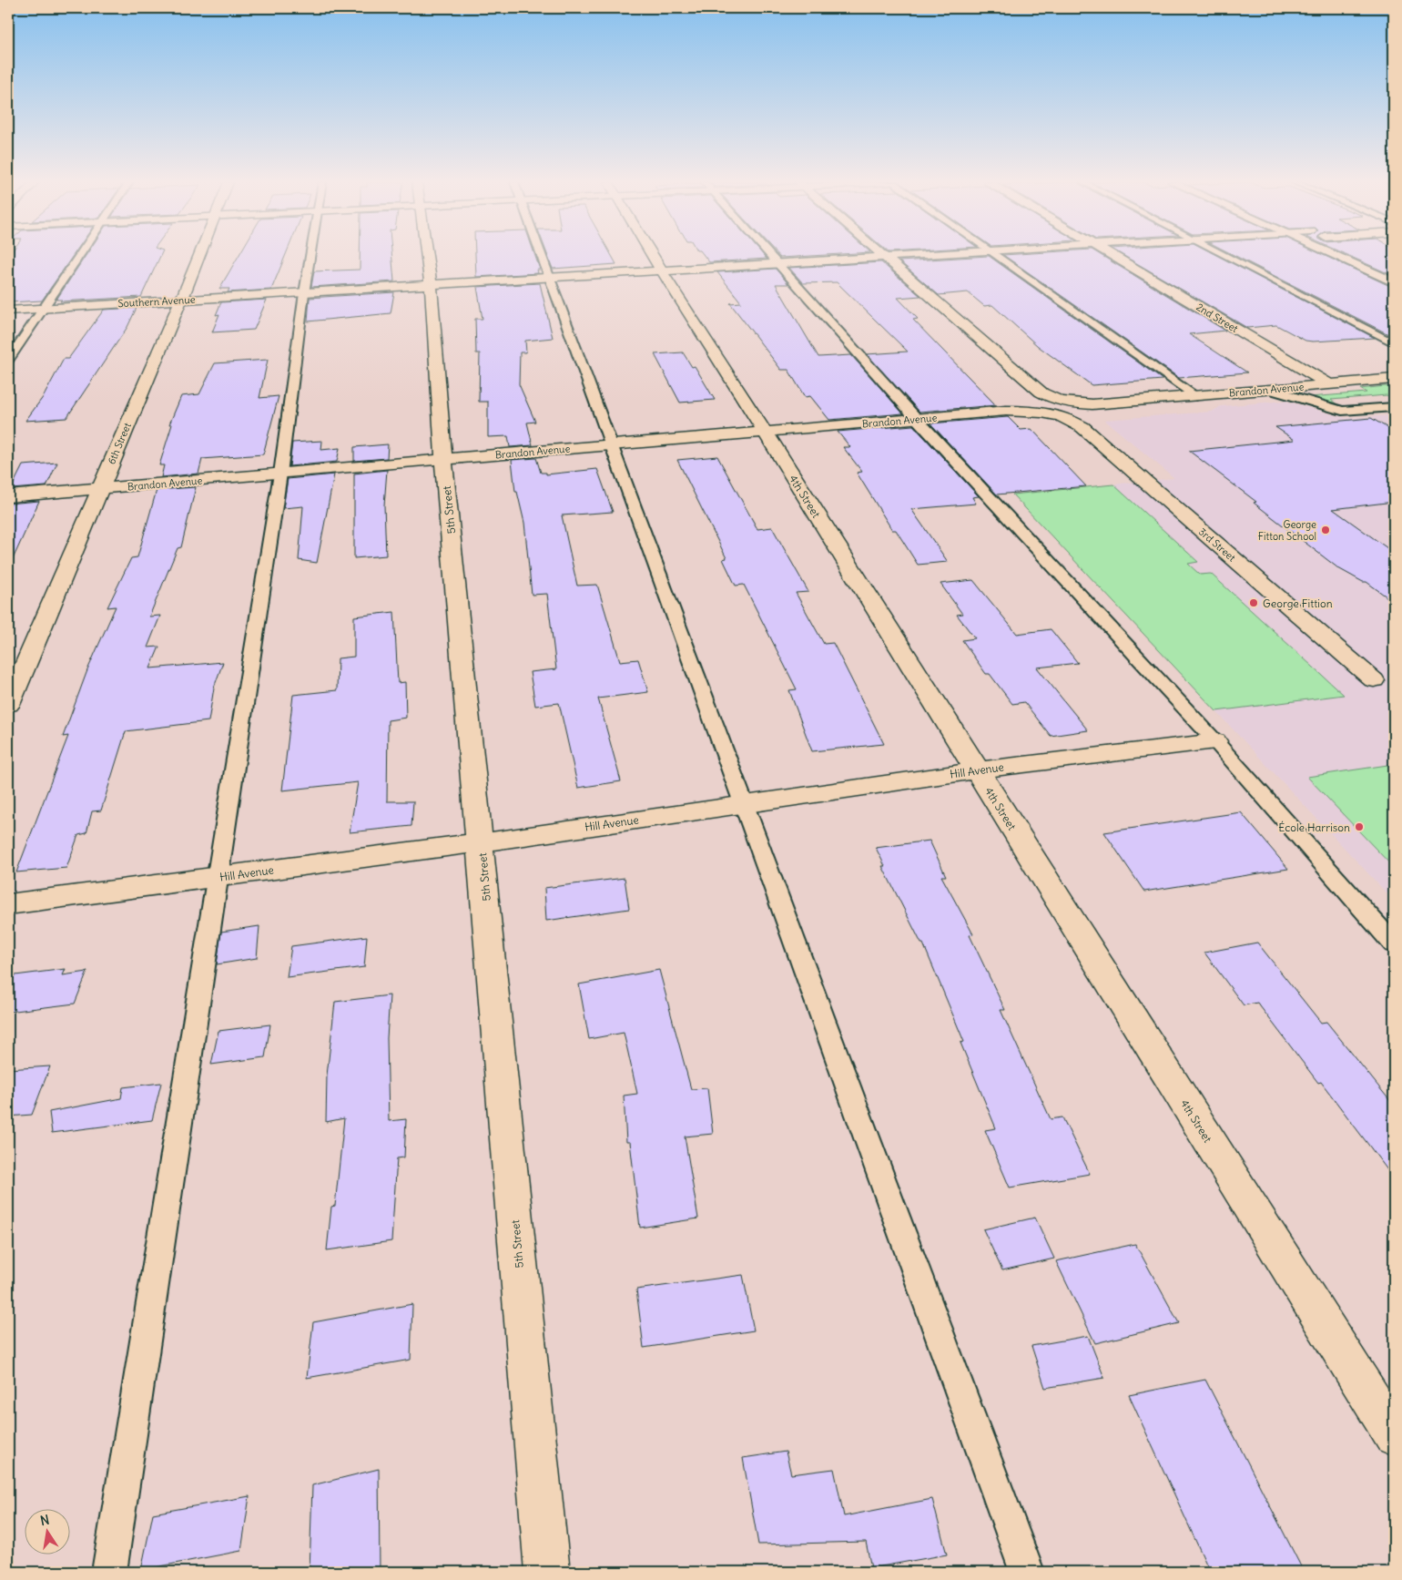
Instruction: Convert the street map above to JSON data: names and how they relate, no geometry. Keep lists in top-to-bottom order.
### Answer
{
  "streets": {
    "street": [
      "Southern Avenue",
      "2nd Street",
      "Brandon Avenue",
      "6th Street",
      "4th Street",
      "5th Street",
      "3rd Street",
      "Hill Avenue"
    ]
  },
  "crossings": [
    ["Southern Avenue", "6th Street"],
    ["Southern Avenue", "4th Street"],
    ["Southern Avenue", "5th Street"],
    ["Southern Avenue", "3rd Street"],
    ["2nd Street", "Brandon Avenue"],
    ["Brandon Avenue", "6th Street"],
    ["Brandon Avenue", "4th Street"],
    ["Brandon Avenue", "5th Street"],
    ["Brandon Avenue", "3rd Street"],
    ["4th Street", "Hill Avenue"],
    ["5th Street", "Hill Avenue"]
  ],
  "places": ["George Fitton School", "George Fittion", "École Harrison"],
  "north": "top"
}
